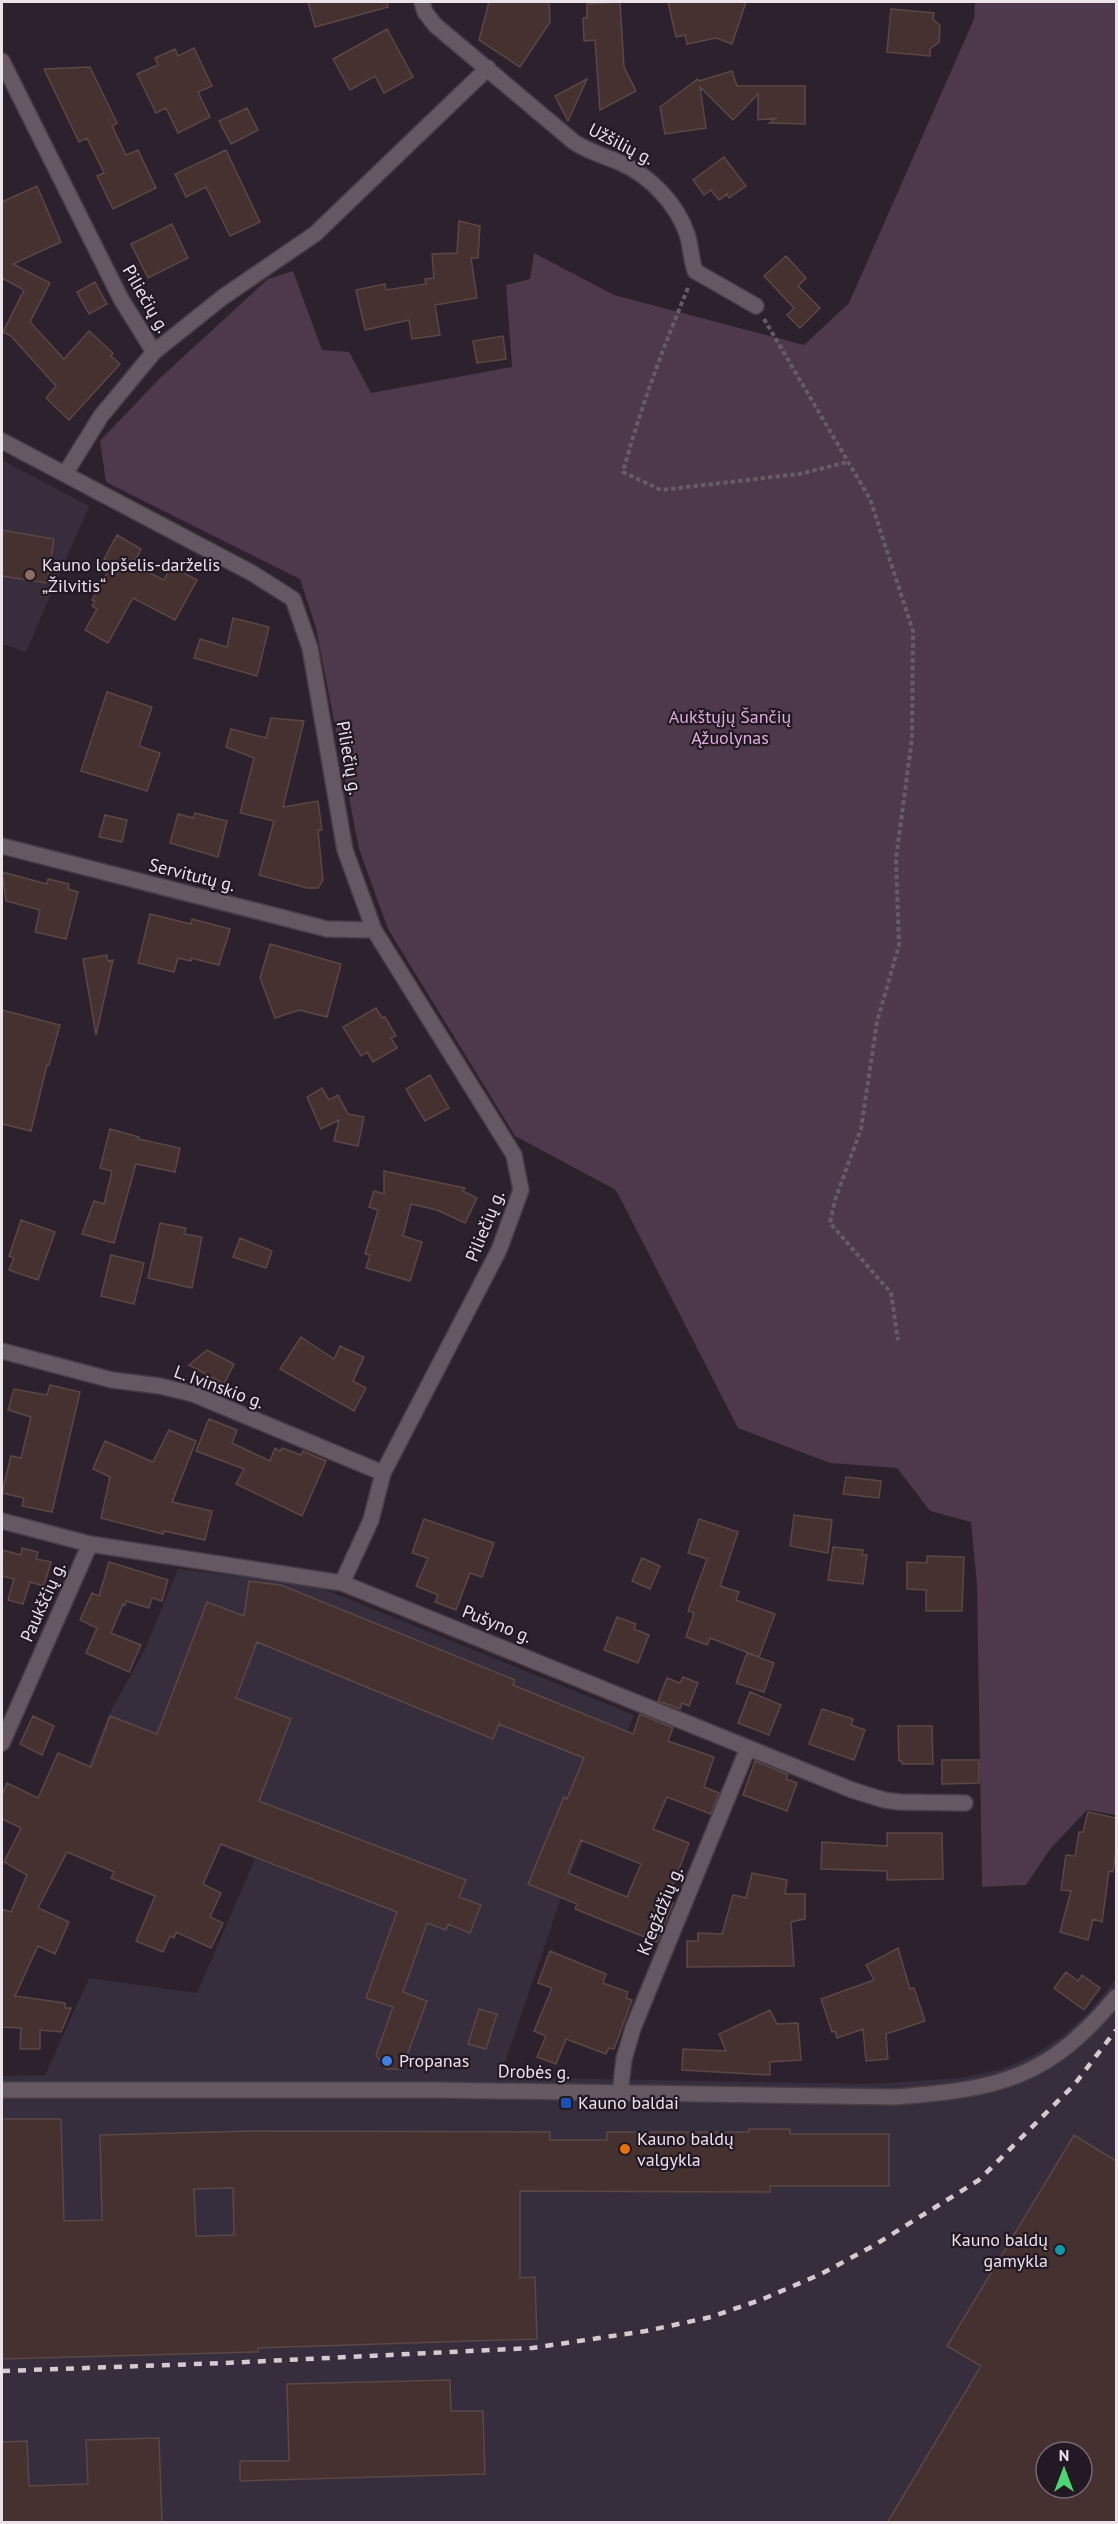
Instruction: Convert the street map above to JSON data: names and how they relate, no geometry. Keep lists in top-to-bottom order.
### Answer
{
  "streets": {
    "street": [
      "Užšilių g.",
      "Piliečių g.",
      "Servitutų g.",
      "L. Ivinskio g.",
      "Paukščių g.",
      "Pušyno g.",
      "Kregždžių g.",
      "Drobės g."
    ]
  },
  "crossings": [
    ["Piliečių g.", "Servitutų g."],
    ["Piliečių g.", "L. Ivinskio g."],
    ["Piliečių g.", "Pušyno g."],
    ["Paukščių g.", "Pušyno g."],
    ["Pušyno g.", "Kregždžių g."],
    ["Kregždžių g.", "Drobės g."]
  ],
  "parks": ["Aukštųjų Šančių Ąžuolynas"],
  "places": {
    "other": [
      "Kauno lopšelis-darželis „Žilvitis“",
      "Propanas",
      "Kauno baldų valgykla",
      "Kauno baldų gamykla"
    ],
    "transit": ["Kauno baldai"]
  },
  "north": "top"
}
